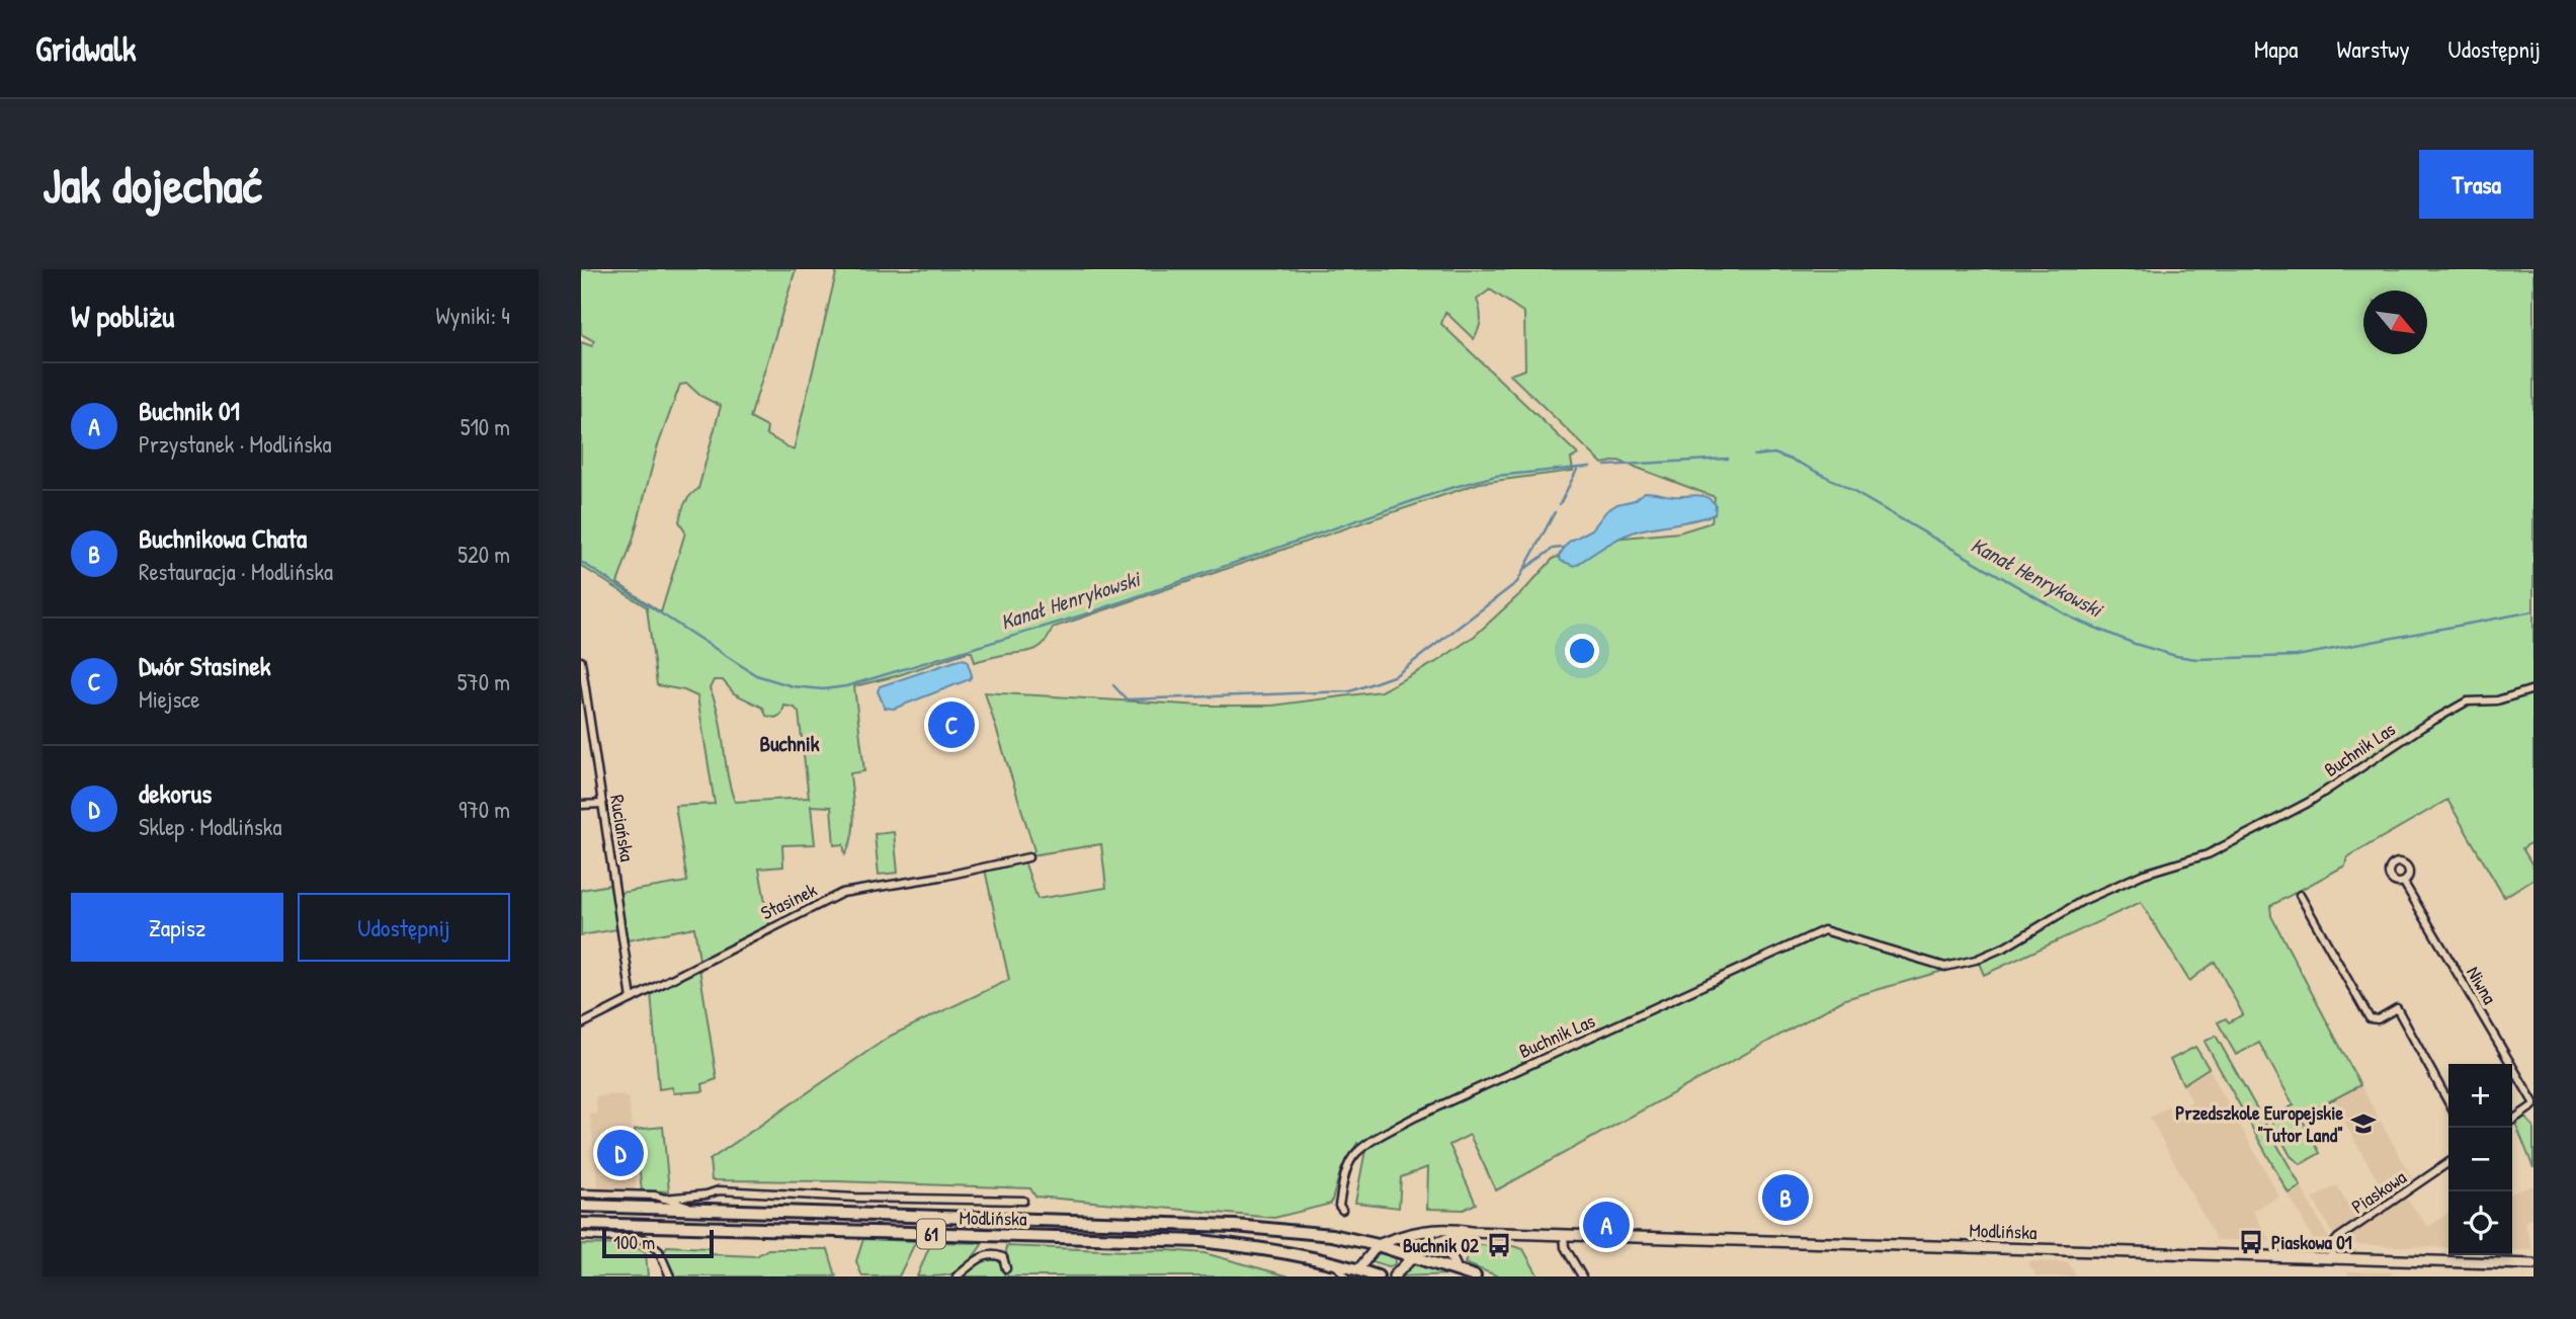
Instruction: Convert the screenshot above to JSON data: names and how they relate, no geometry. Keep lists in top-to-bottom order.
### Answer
{
  "streets": {
    "main road": ["Modlińska", "61"],
    "street": [
      "Buchnik Las",
      "Ruciańska",
      "Stasinek",
      "Niwna",
      "Piaskowa"
    ]
  },
  "crossings": [
    ["Ruciańska", "Stasinek"],
    ["Piaskowa", "Modlińska"],
    ["Modlińska", "61"]
  ],
  "districts": ["Buchnik"],
  "water": ["Kanał Henrykowski"],
  "places": {
    "school or university": ["Przedszkole Europejskie \"Tutor Land\""],
    "bus stop": ["Piaskowa 01", "Buchnik 02"]
  },
  "scale_bar": "100 m",
  "north": "bottom right",
  "page": {
    "header": "Gridwalk",
    "nav": ["Mapa", "Warstwy", "Udostępnij"],
    "buttons": [
      "Trasa",
      ["Zapisz", "Udostępnij"]
    ],
    "title": "Jak dojechać",
    "heading": ["W pobliżu", "Wyniki: 4"],
    "list": [
      {
        "mark": "A",
        "name": "Buchnik 01",
        "note": "Przystanek · Modlińska",
        "value": "510 m"
      },
      {
        "mark": "B",
        "name": "Buchnikowa Chata",
        "note": "Restauracja · Modlińska",
        "value": "520 m"
      },
      {
        "mark": "C",
        "name": "Dwór Stasinek",
        "note": "Miejsce",
        "value": "570 m"
      },
      {
        "mark": "D",
        "name": "dekorus",
        "note": "Sklep · Modlińska",
        "value": "970 m"
      }
    ],
    "pins": [
      "C",
      "D",
      "B",
      "A"
    ],
    "map_buttons": ["+", "−"],
    "scale": "100 m"
  }
}
